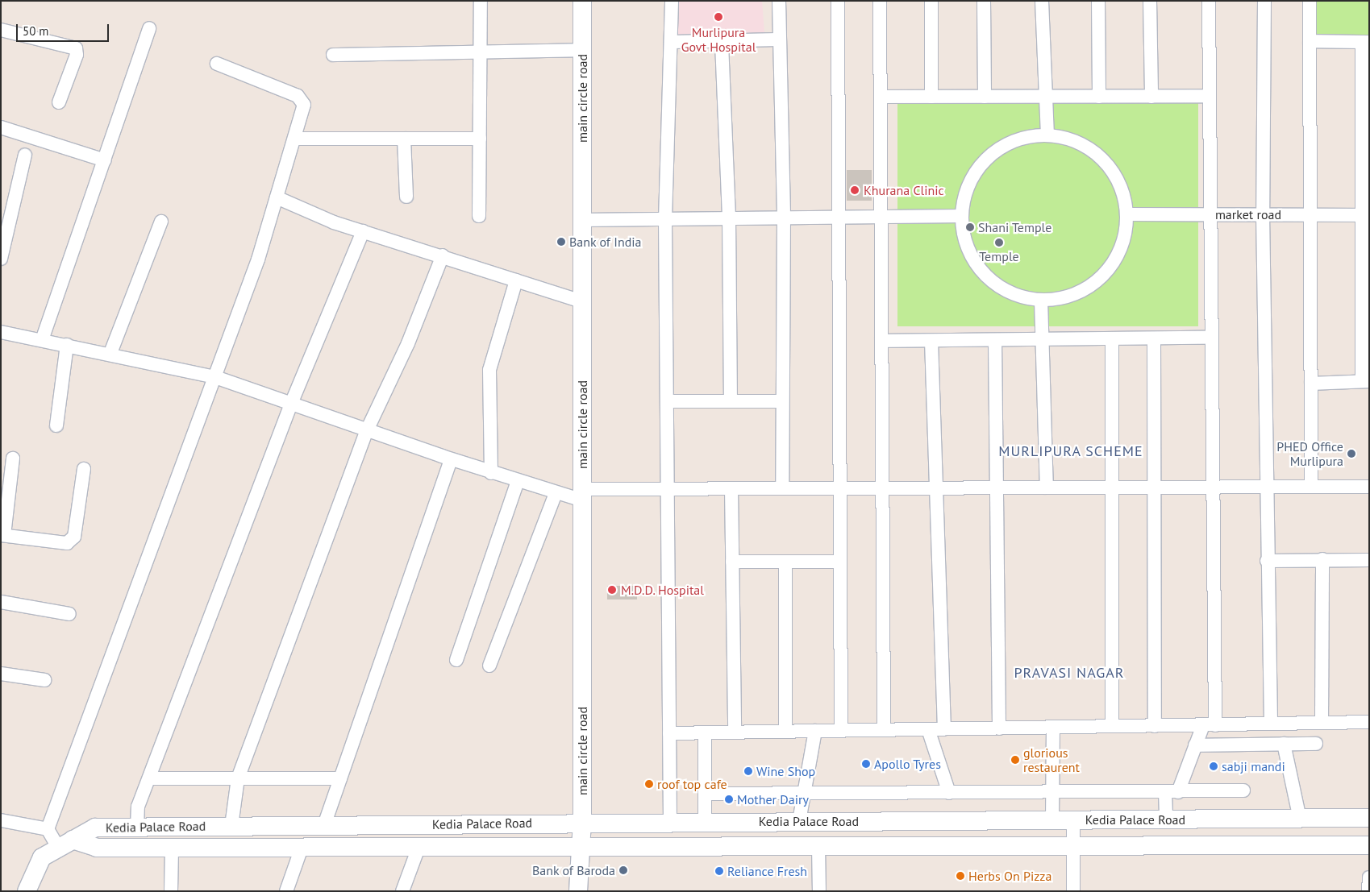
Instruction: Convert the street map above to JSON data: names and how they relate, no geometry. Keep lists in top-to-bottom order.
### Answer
{
  "streets": {
    "street": ["main circle road", "market road", "Kedia Palace Road"]
  },
  "crossings": [
    ["main circle road", "Kedia Palace Road"]
  ],
  "districts": ["MURLIPURA SCHEME", "PRAVASI NAGAR"],
  "places": [
    "Murlipura Govt Hospital",
    "Khurana Clinic",
    "Shani Temple",
    "Bank of India",
    "Temple",
    "PHED Office Murlipura",
    "M.D.D. Hospital",
    "glorious restaurent",
    "Apollo Tyres",
    "sabji mandi",
    "Wine Shop",
    "roof top cafe",
    "Mother Dairy",
    "Bank of Baroda",
    "Reliance Fresh",
    "Herbs On Pizza"
  ],
  "scale_bar": "50 m"
}
